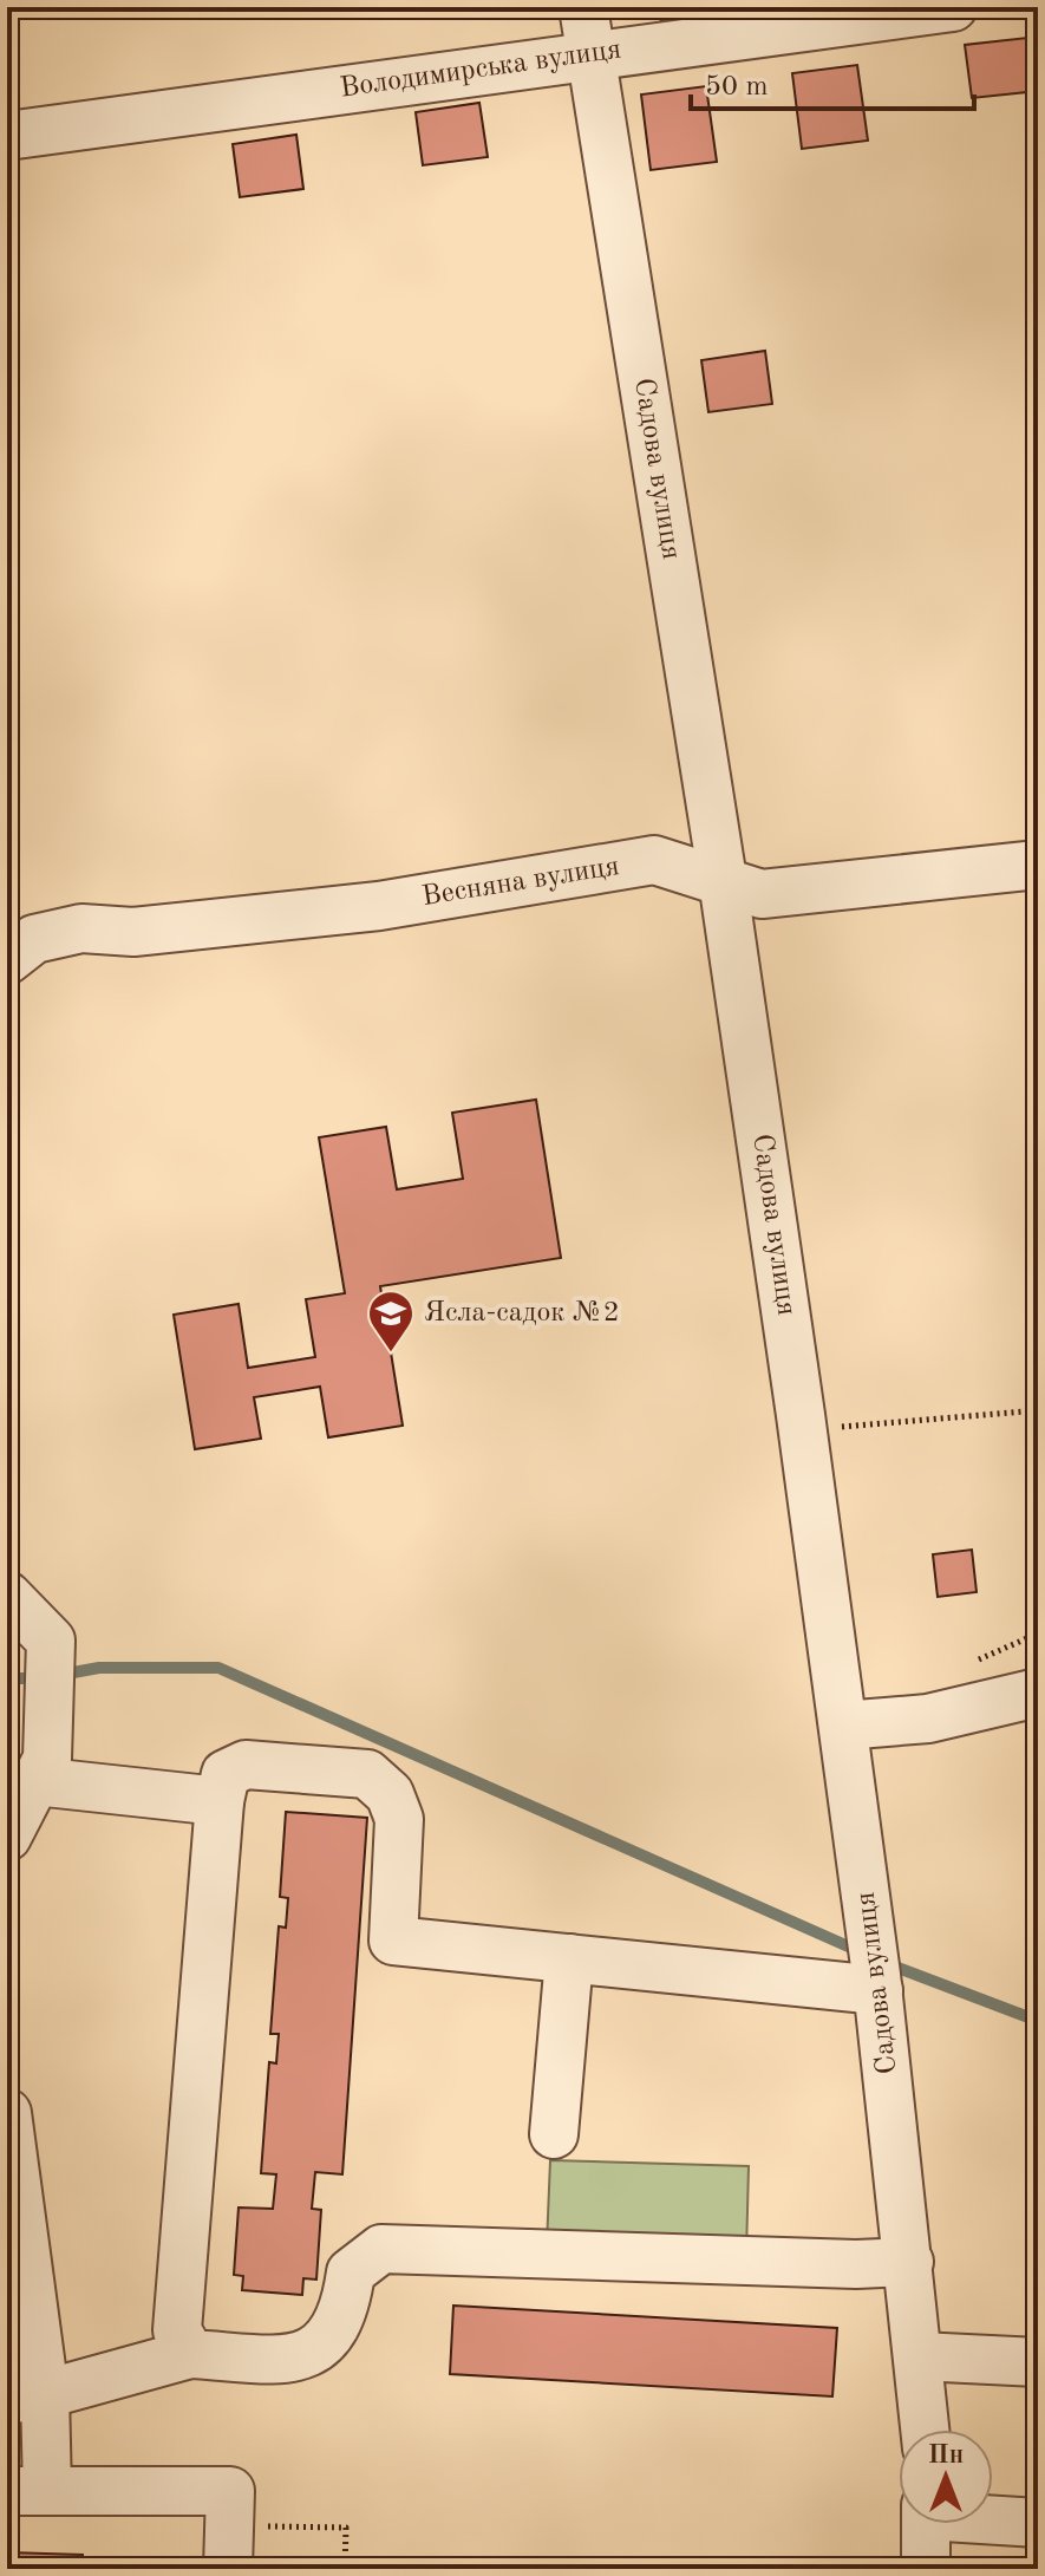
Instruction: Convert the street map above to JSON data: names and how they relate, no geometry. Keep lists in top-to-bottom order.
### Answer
{
  "streets": {
    "street": ["Володимирська вулиця", "Садова вулиця", "Весняна вулиця"]
  },
  "crossings": [
    ["Володимирська вулиця", "Садова вулиця"],
    ["Садова вулиця", "Весняна вулиця"]
  ],
  "places": {
    "school or university": ["Ясла-садок №2"]
  },
  "scale_bar": "50 m",
  "north": "top"
}
